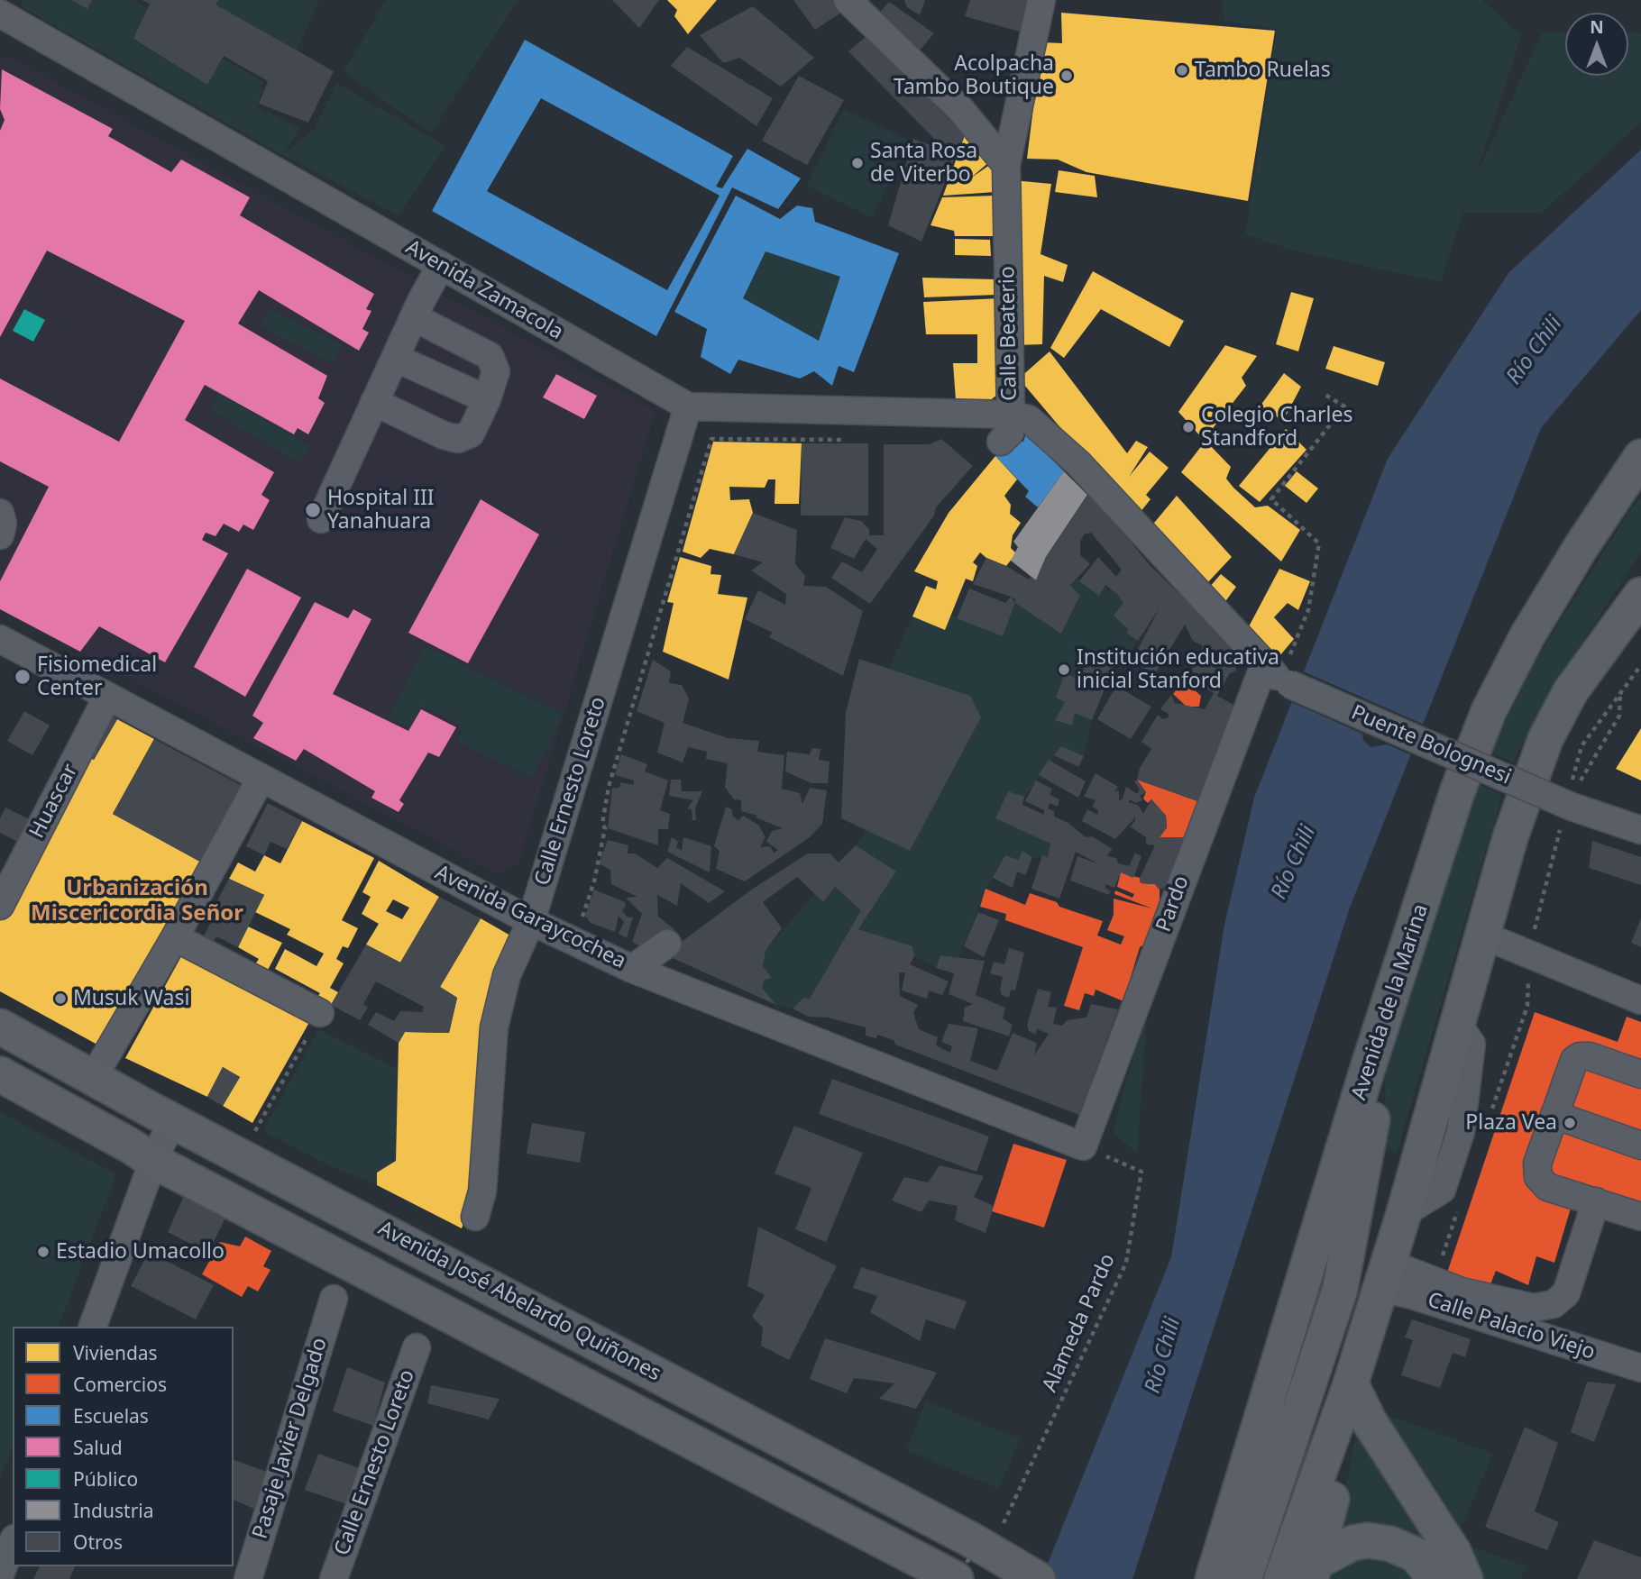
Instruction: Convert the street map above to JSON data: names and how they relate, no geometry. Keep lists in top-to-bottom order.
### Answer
{
  "streets": {
    "main road": ["Avenida de la Marina", "Avenida José Abelardo Quiñones"],
    "street": [
      "Avenida Zamacola",
      "Calle Beaterio",
      "Puente Bolognesi",
      "Calle Ernesto Loreto",
      "Huascar",
      "Pardo",
      "Avenida Garaycochea",
      "Calle Palacio Viejo",
      "Pasaje Javier Delgado"
    ],
    "path": ["Alameda Pardo"]
  },
  "crossings": [
    ["Avenida Zamacola", "Calle Beaterio"],
    ["Avenida Zamacola", "Calle Ernesto Loreto"],
    ["Calle Beaterio", "Puente Bolognesi"],
    ["Calle Beaterio", "Pardo"],
    ["Puente Bolognesi", "Pardo"],
    ["Calle Ernesto Loreto", "Avenida Garaycochea"],
    ["Huascar", "Avenida Garaycochea"],
    ["Pardo", "Avenida Garaycochea"],
    ["Pardo", "Alameda Pardo"],
    ["Avenida Garaycochea", "Alameda Pardo"],
    ["Avenida José Abelardo Quiñones", "Alameda Pardo"]
  ],
  "districts": ["Urbanización Miscericordia Señor"],
  "water": ["Río Chili"],
  "places": [
    "Tambo Ruelas",
    "Acolpacha Tambo Boutique",
    "Santa Rosa de Viterbo",
    "Colegio Charles Standford",
    "Hospital III Yanahuara",
    "Institución educativa inicial Stanford",
    "Fisiomedical Center",
    "Musuk Wasi",
    "Plaza Vea",
    "Estadio Umacollo"
  ],
  "legend": [
    "Viviendas",
    "Comercios",
    "Escuelas",
    "Salud",
    "Público",
    "Industria",
    "Otros"
  ],
  "north": "top"
}
